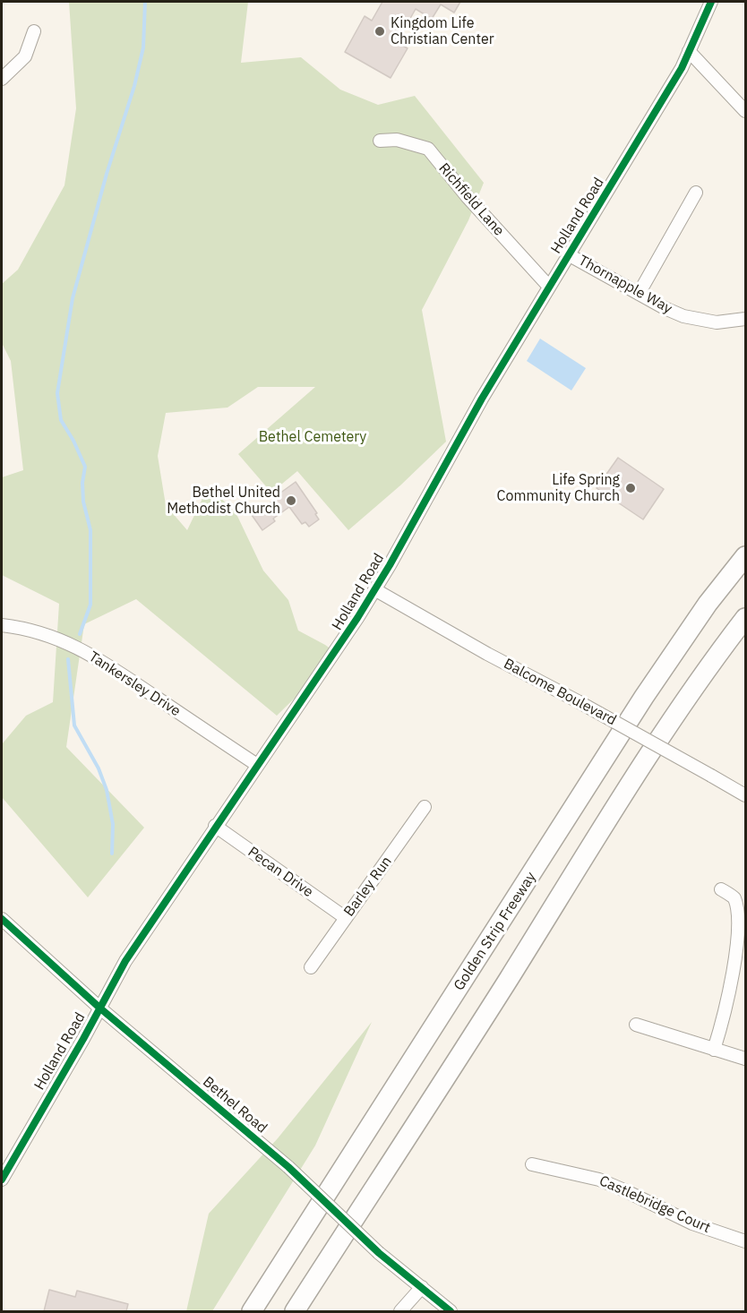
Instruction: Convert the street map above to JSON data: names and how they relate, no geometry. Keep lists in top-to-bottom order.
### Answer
{
  "streets": {
    "highway": ["Golden Strip Freeway"],
    "street": [
      "Richfield Lane",
      "Holland Road",
      "Thornapple Way",
      "Tankersley Drive",
      "Balcome Boulevard",
      "Pecan Drive",
      "Barley Run",
      "Bethel Road",
      "Castlebridge Court"
    ]
  },
  "crossings": [
    ["Richfield Lane", "Holland Road"],
    ["Holland Road", "Thornapple Way"],
    ["Holland Road", "Tankersley Drive"],
    ["Holland Road", "Balcome Boulevard"],
    ["Holland Road", "Pecan Drive"],
    ["Holland Road", "Bethel Road"],
    ["Pecan Drive", "Barley Run"]
  ],
  "parks": ["Bethel Cemetery"],
  "places": ["Kingdom Life Christian Center", "Life Spring Community Church", "Bethel United Methodist Church"]
}
